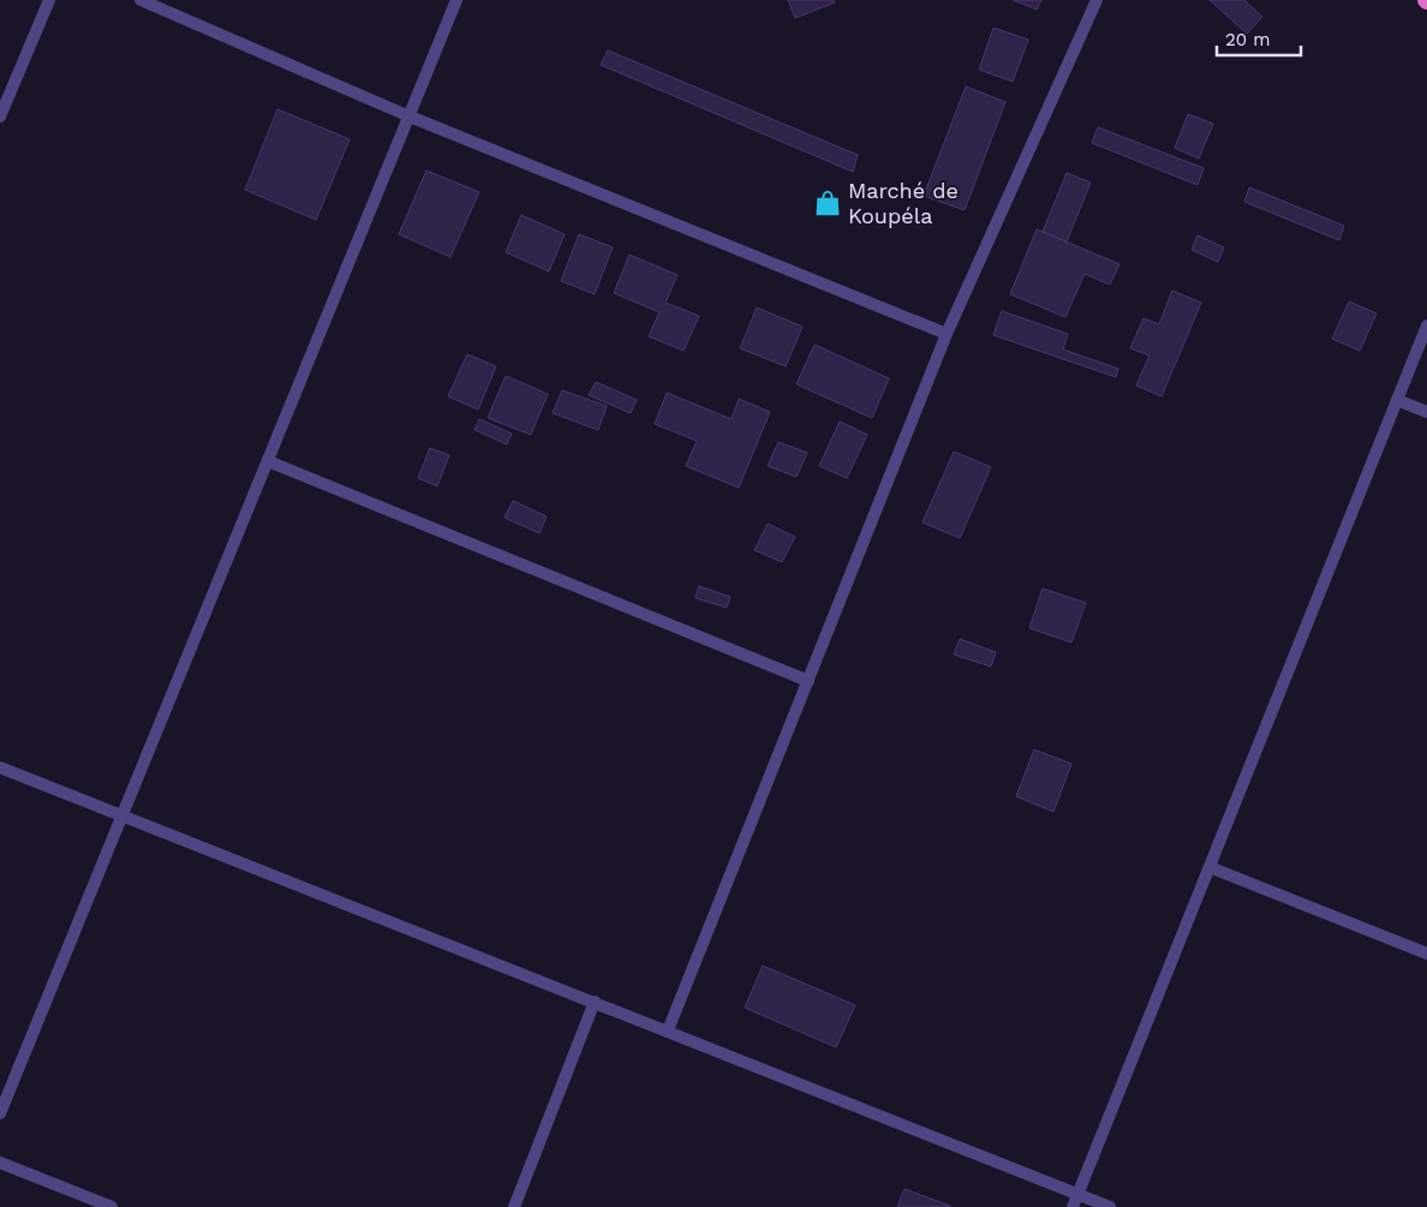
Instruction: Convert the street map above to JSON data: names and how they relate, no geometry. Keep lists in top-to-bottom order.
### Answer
{
  "places": {
    "shop": ["Marché de Koupéla"]
  },
  "scale_bar": "20 m"
}
